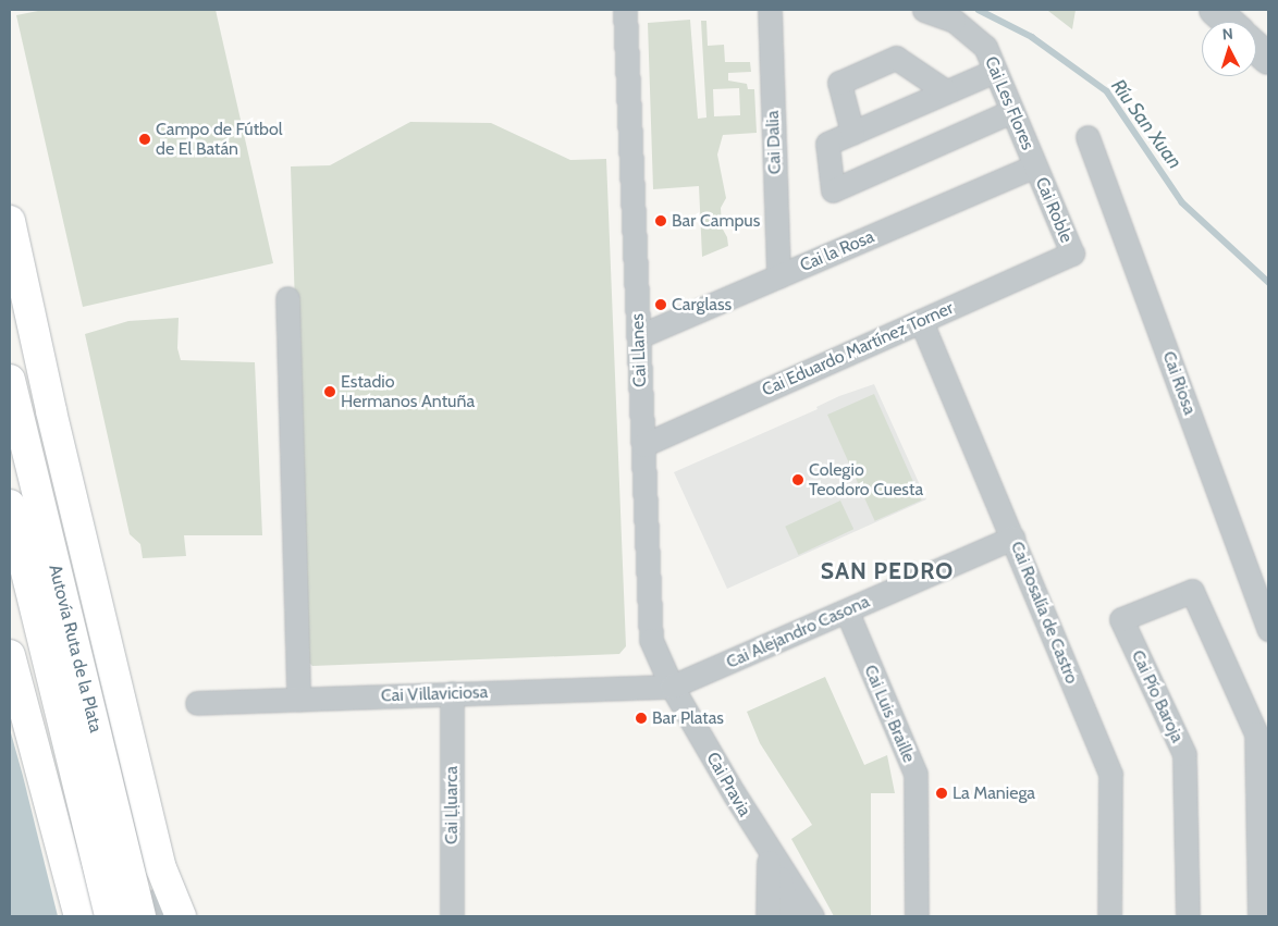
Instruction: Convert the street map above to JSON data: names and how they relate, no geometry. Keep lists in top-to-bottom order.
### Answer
{
  "streets": {
    "highway": ["Autovía Ruta de la Plata"],
    "street": [
      "Cai Les Flores",
      "Cai Dalia",
      "Cai Roble",
      "Cai la Rosa",
      "Cai Eduardo Martínez Torner",
      "Cai Llanes",
      "Cai Riosa",
      "Cai Rosalía de Castro",
      "Cai Alejandro Casona",
      "Cai Villaviciosa",
      "Cai Pío Baroja",
      "Cai Luis Braille",
      "Cai Pravia",
      "Cai Ḷḷuarca"
    ]
  },
  "crossings": [
    ["Cai Les Flores", "Cai Roble"],
    ["Cai Les Flores", "Cai la Rosa"],
    ["Cai Dalia", "Cai la Rosa"],
    ["Cai Roble", "Cai la Rosa"],
    ["Cai Roble", "Cai Eduardo Martínez Torner"],
    ["Cai la Rosa", "Cai Llanes"],
    ["Cai Eduardo Martínez Torner", "Cai Llanes"],
    ["Cai Eduardo Martínez Torner", "Cai Rosalía de Castro"],
    ["Cai Llanes", "Cai Alejandro Casona"],
    ["Cai Llanes", "Cai Villaviciosa"],
    ["Cai Llanes", "Cai Pravia"],
    ["Cai Rosalía de Castro", "Cai Alejandro Casona"],
    ["Cai Alejandro Casona", "Cai Villaviciosa"],
    ["Cai Alejandro Casona", "Cai Luis Braille"],
    ["Cai Alejandro Casona", "Cai Pravia"],
    ["Cai Villaviciosa", "Cai Pravia"],
    ["Cai Villaviciosa", "Cai Ḷḷuarca"]
  ],
  "districts": ["SAN PEDRO"],
  "water": ["Ríu San Xuan"],
  "places": [
    "Campo de Fútbol de El Batán",
    "Bar Campus",
    "Carglass",
    "Estadio Hermanos Antuña",
    "Colegio Teodoro Cuesta",
    "Bar Platas",
    "La Maniega"
  ],
  "north": "top"
}
